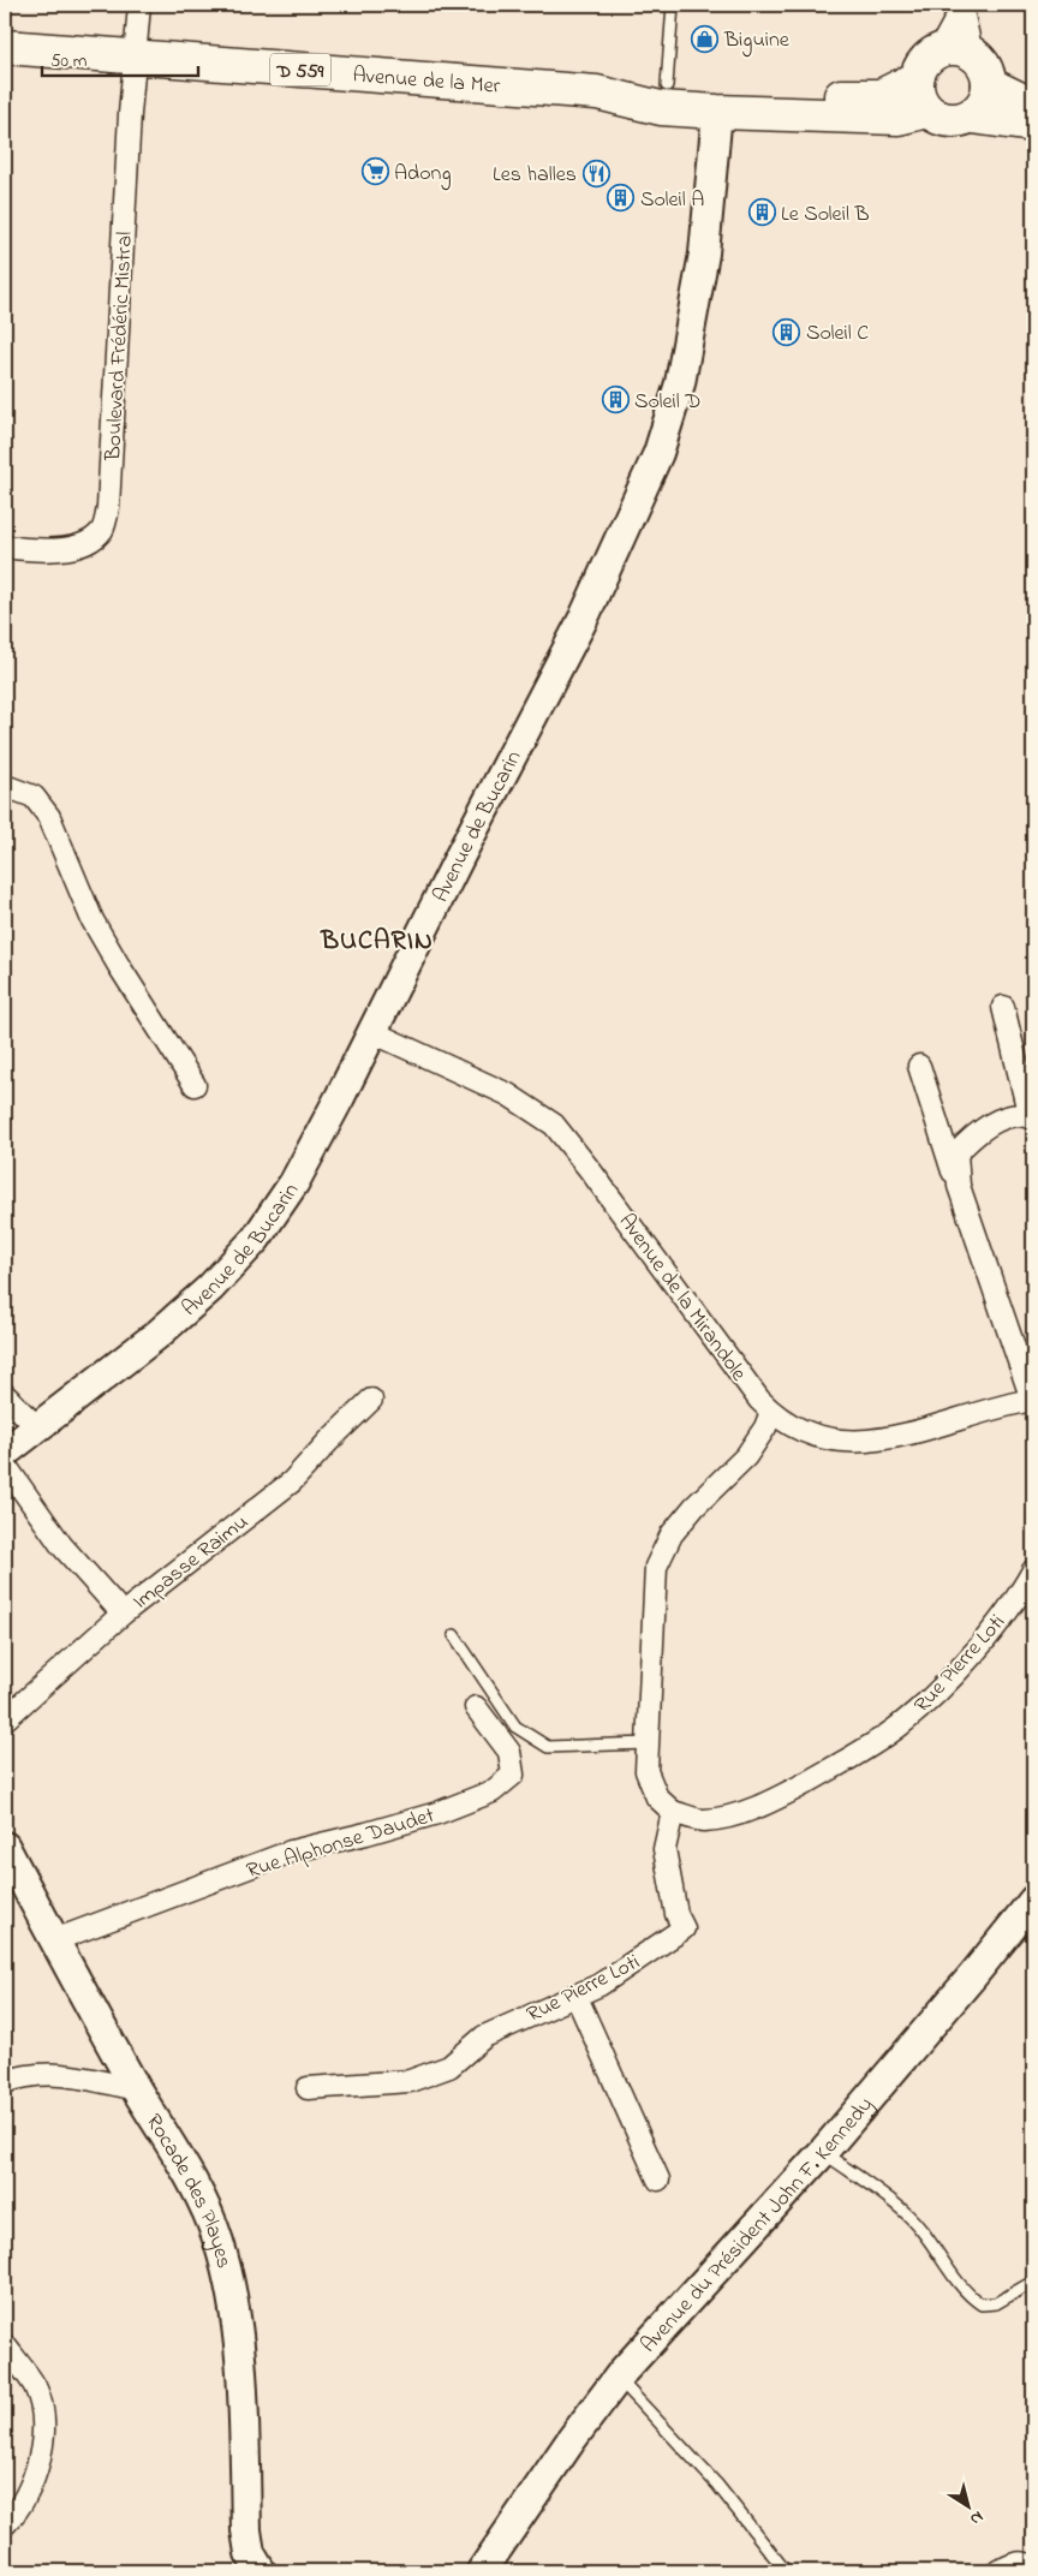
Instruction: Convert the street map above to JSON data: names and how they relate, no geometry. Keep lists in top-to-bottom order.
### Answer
{
  "streets": {
    "main road": ["D 559", "Avenue de la Mer"],
    "street": [
      "Boulevard Frédéric Mistral",
      "Avenue de Bucarin",
      "Avenue de la Mirandole",
      "Impasse Raimu",
      "Rue Pierre Loti",
      "Rue Alphonse Daudet",
      "Rocade des Playes",
      "Avenue du Président John F. Kennedy"
    ]
  },
  "crossings": [
    ["Avenue de la Mer", "Boulevard Frédéric Mistral"],
    ["Avenue de la Mer", "Avenue de Bucarin"],
    ["Avenue de Bucarin", "Avenue de la Mirandole"],
    ["Rue Alphonse Daudet", "Rocade des Playes"]
  ],
  "districts": ["BUCARIN"],
  "places": {
    "shop": ["Biguine"],
    "supermarket": ["Adong"],
    "restaurant": ["Les halles"],
    "building": [
      "Soleil A",
      "Le Soleil B",
      "Soleil C",
      "Soleil D"
    ]
  },
  "scale_bar": "50 m",
  "north": "bottom right"
}
